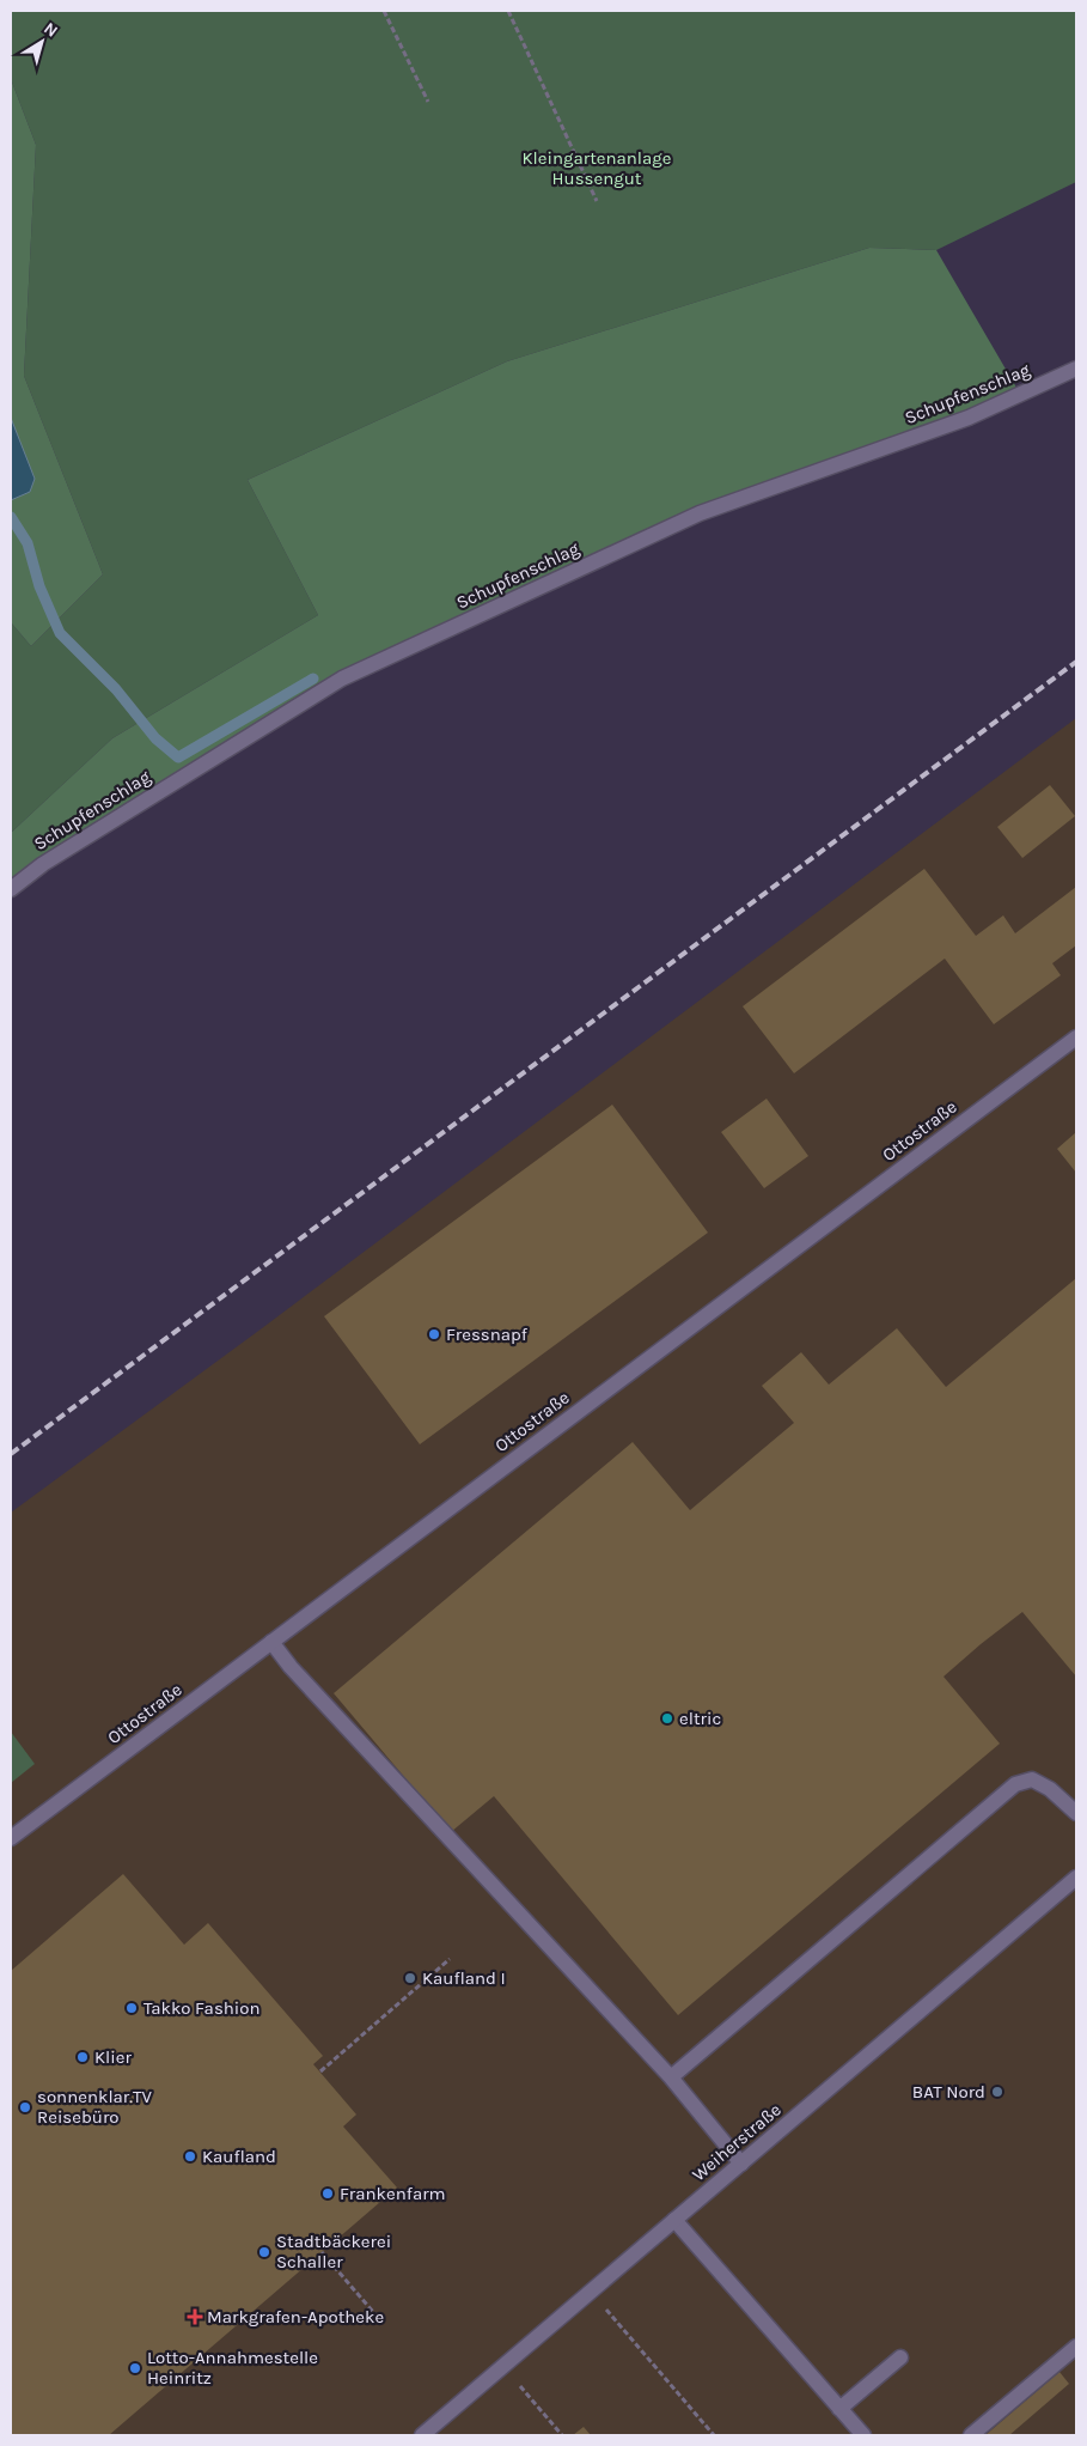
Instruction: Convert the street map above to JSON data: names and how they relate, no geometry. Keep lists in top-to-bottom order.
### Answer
{
  "streets": {
    "street": ["Schupfenschlag", "Ottostraße", "Weiherstraße"]
  },
  "parks": ["Kleingartenanlage Hussengut"],
  "places": {
    "other": [
      "Fressnapf",
      "eltric",
      "Kaufland I",
      "Takko Fashion",
      "Klier",
      "BAT Nord",
      "sonnenklar.TV Reisebüro",
      "Kaufland",
      "Frankenfarm",
      "Stadtbäckerei Schaller",
      "Lotto-Annahmestelle Heinritz"
    ],
    "health": ["Markgrafen-Apotheke"]
  },
  "north": "top right"
}
